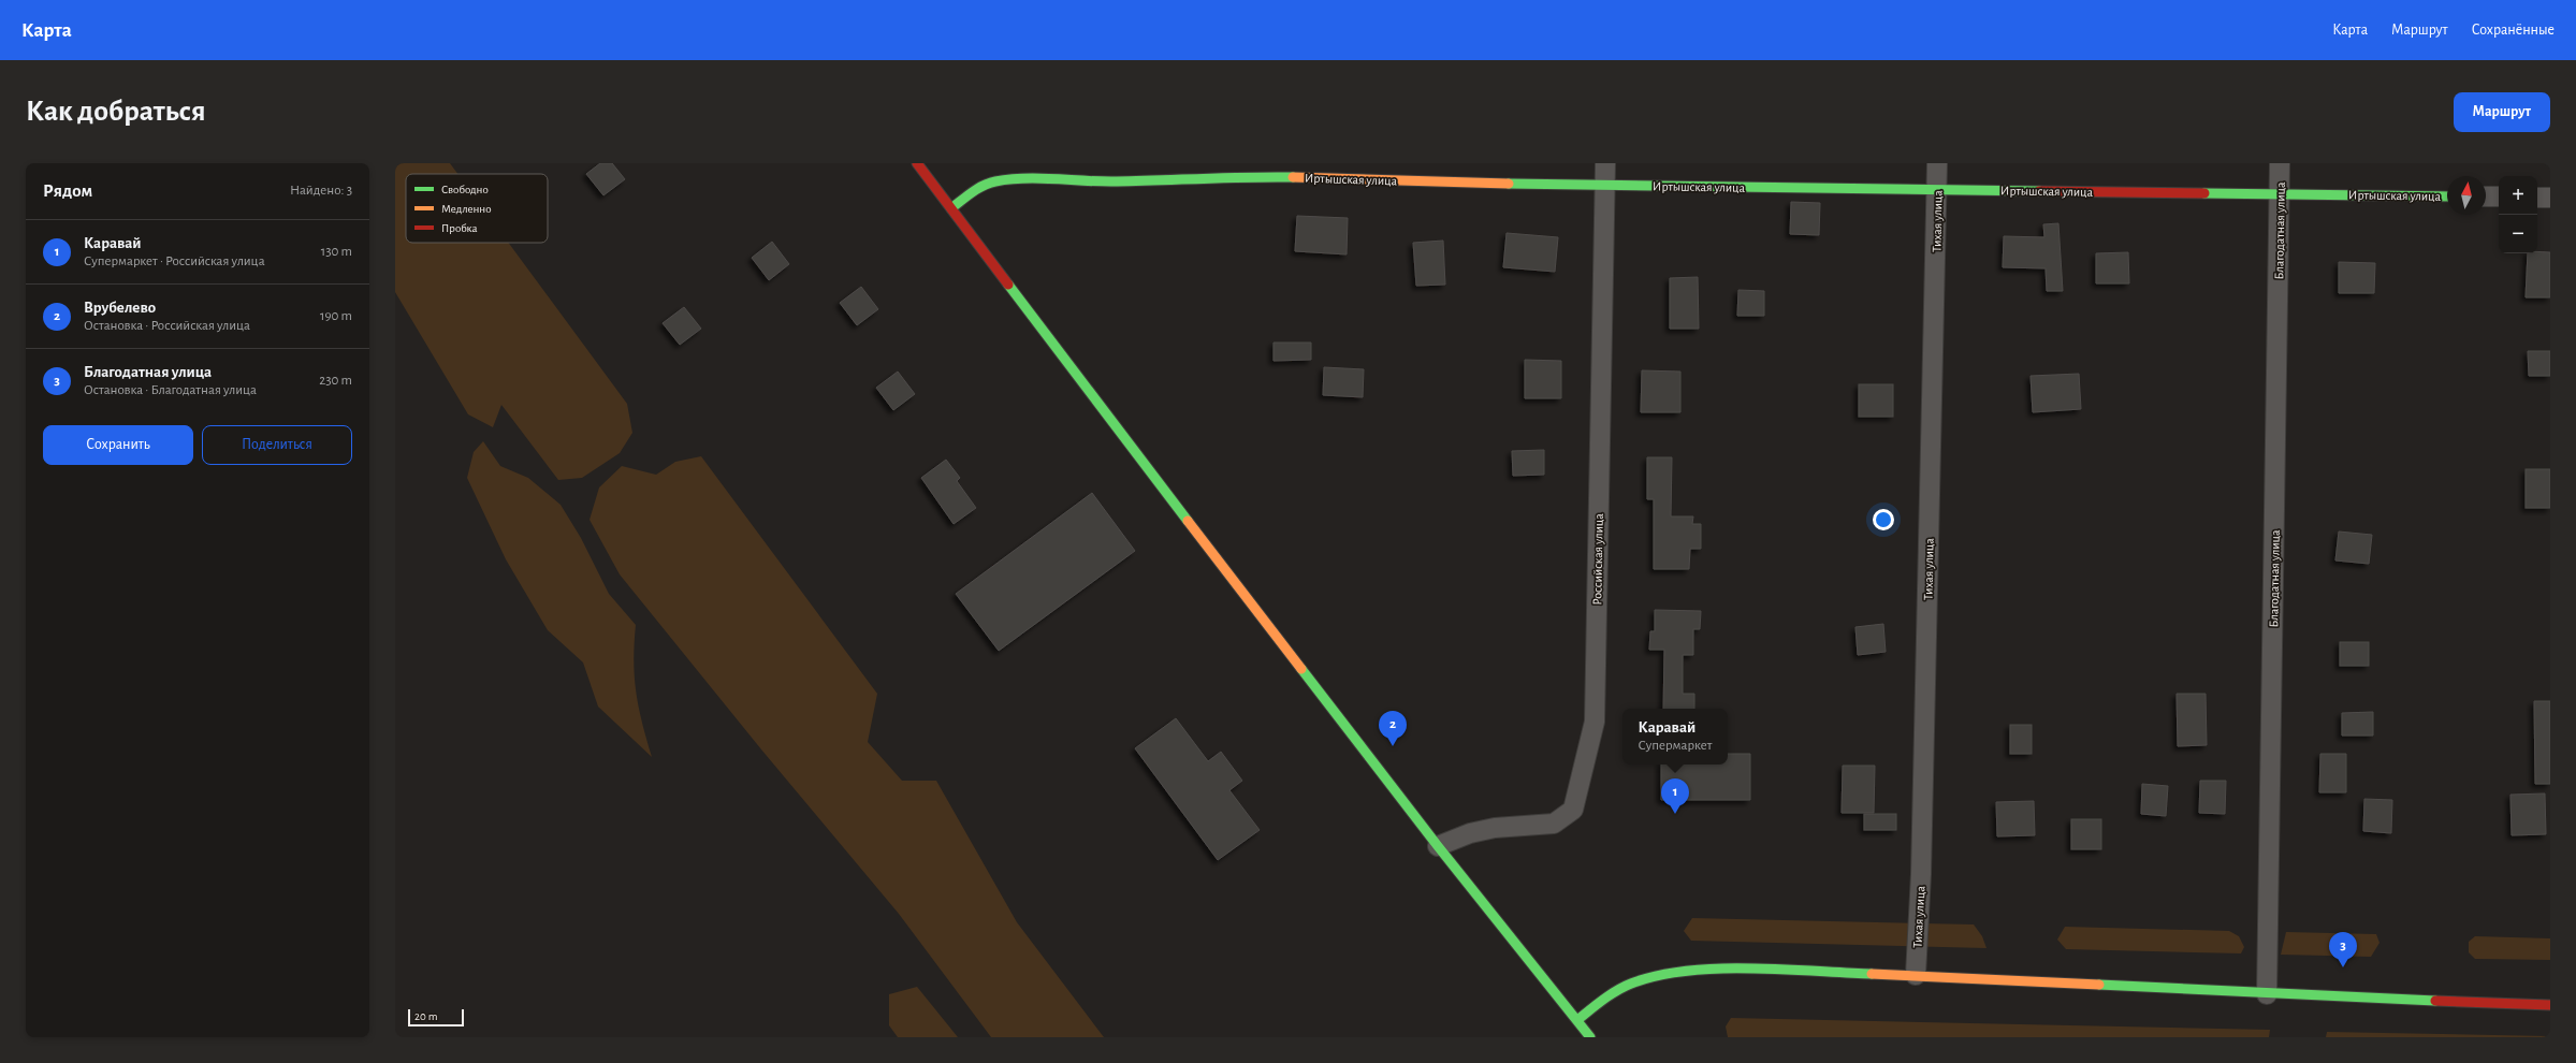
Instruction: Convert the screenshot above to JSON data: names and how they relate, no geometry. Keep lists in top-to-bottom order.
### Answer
{
  "streets": {
    "street": [
      "Иртышская улица",
      "Тихая улица",
      "Благодатная улица",
      "Российская улица"
    ]
  },
  "crossings": [
    ["Иртышская улица", "Тихая улица"],
    ["Иртышская улица", "Благодатная улица"],
    ["Иртышская улица", "Российская улица"]
  ],
  "legend": ["Свободно", "Медленно", "Пробка"],
  "scale_bar": "20 m",
  "north": "top",
  "page": {
    "header": "Карта",
    "nav": ["Карта", "Маршрут", "Сохранённые"],
    "buttons": [
      "Маршрут",
      ["Сохранить", "Поделиться"]
    ],
    "title": "Как добраться",
    "heading": ["Рядом", "Найдено: 3"],
    "map_buttons": ["+", "−"],
    "list": [
      {
        "mark": "1",
        "name": "Каравай",
        "note": "Супермаркет · Российская улица",
        "value": "130 m"
      },
      {
        "mark": "2",
        "name": "Врубелево",
        "note": "Остановка · Российская улица",
        "value": "190 m"
      },
      {
        "mark": "3",
        "name": "Благодатная улица",
        "note": "Остановка · Благодатная улица",
        "value": "230 m"
      }
    ],
    "popup": ["Каравай", "Супермаркет"],
    "pins": ["2", "1", "3"],
    "scale": "20 m"
  }
}
